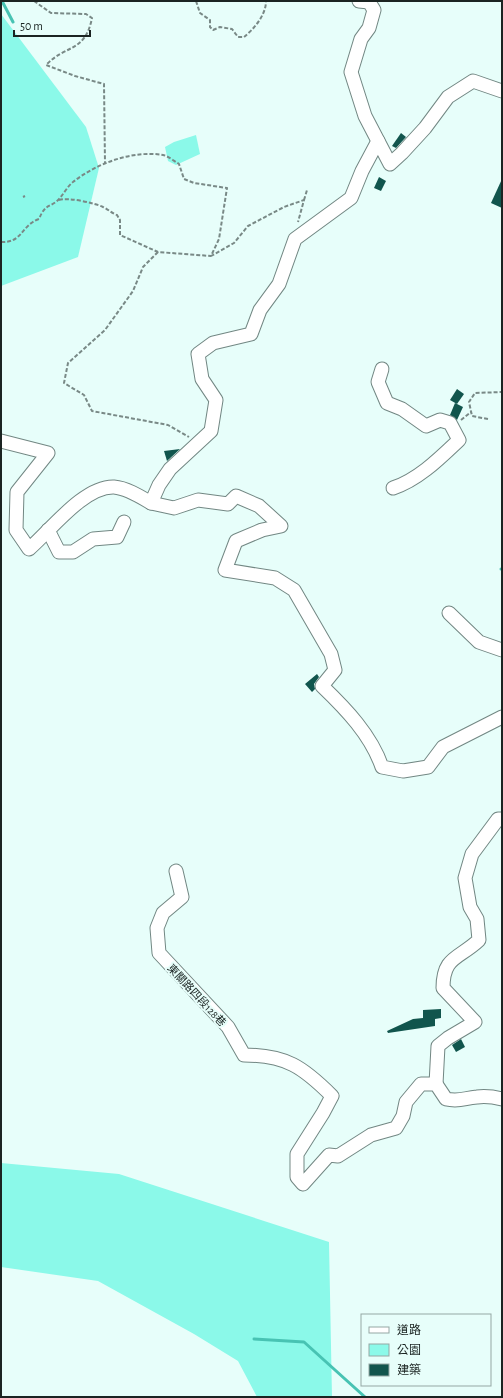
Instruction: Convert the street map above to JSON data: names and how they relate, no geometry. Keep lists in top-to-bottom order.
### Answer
{
  "streets": {
    "street": ["東關路四段128巷"]
  },
  "legend": ["道路", "公園", "建築"],
  "scale_bar": "50 m"
}
